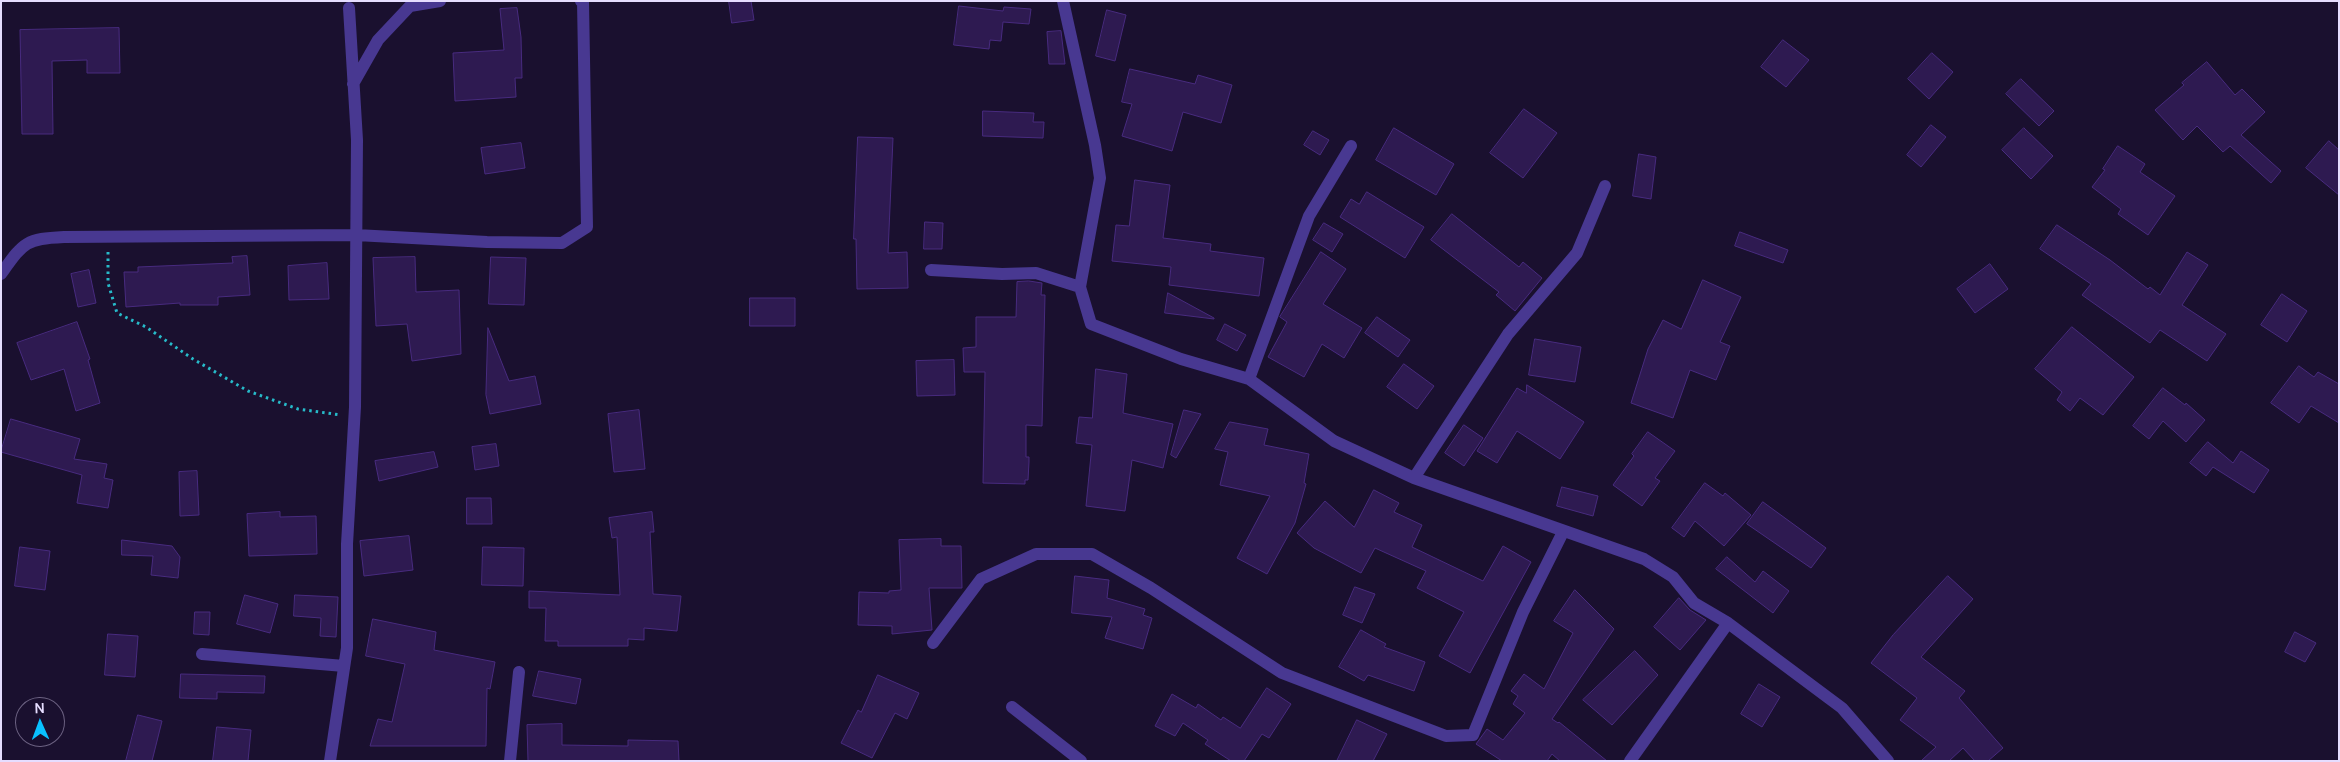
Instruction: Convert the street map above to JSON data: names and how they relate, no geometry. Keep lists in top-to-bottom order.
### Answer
{
  "north": "top"
}
